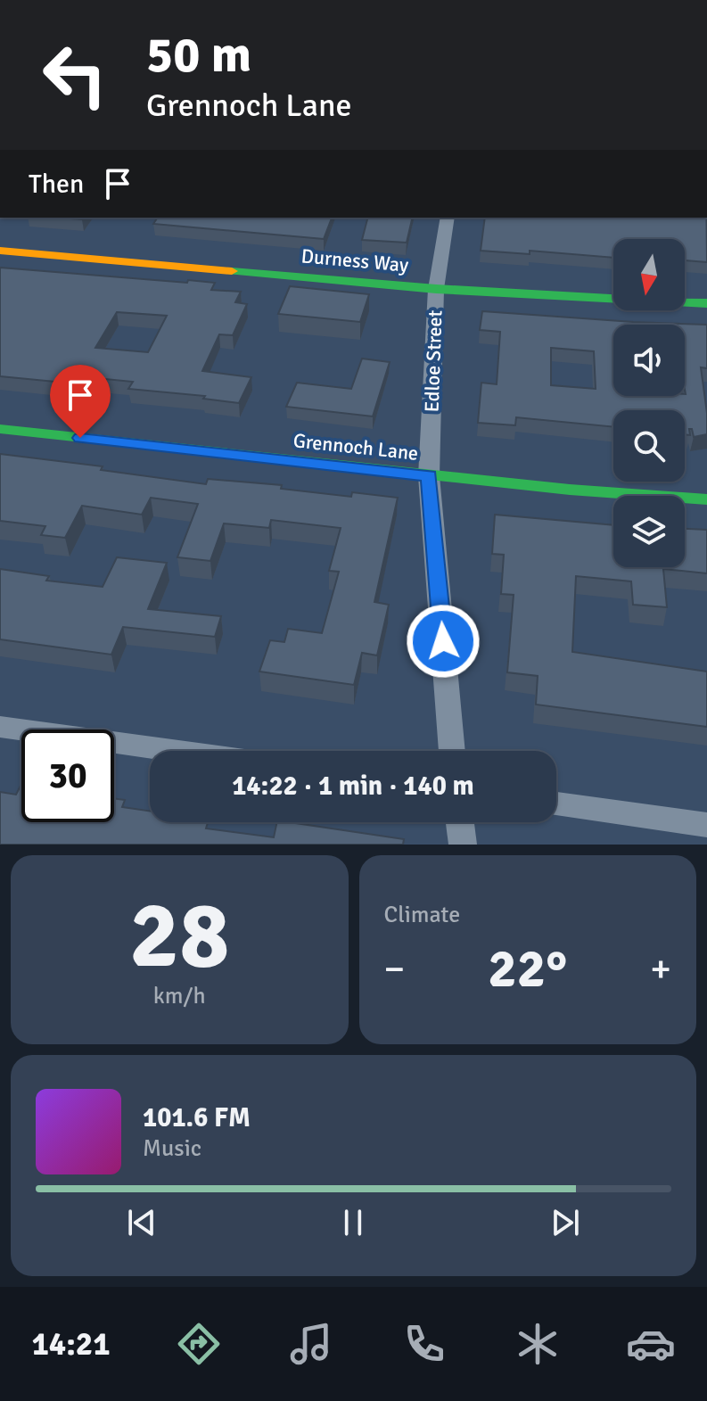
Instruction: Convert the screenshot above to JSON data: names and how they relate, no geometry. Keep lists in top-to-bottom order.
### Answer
{
  "streets": {
    "street": ["Durness Way", "Edloe Street", "Grennoch Lane"]
  },
  "crossings": [
    ["Durness Way", "Edloe Street"],
    ["Edloe Street", "Grennoch Lane"]
  ],
  "north": "bottom",
  "page": {
    "turn": ["50 m", "Grennoch Lane"],
    "then": "Then",
    "limit": "30",
    "trip": "14:22 · 1 min · 140 m",
    "tile": [
      ["28", "km/h"],
      "Climate"
    ],
    "heat": ["−", "22°", "+"],
    "song": ["101.6 FM", "Music"],
    "tabs": "14:21"
  }
}
